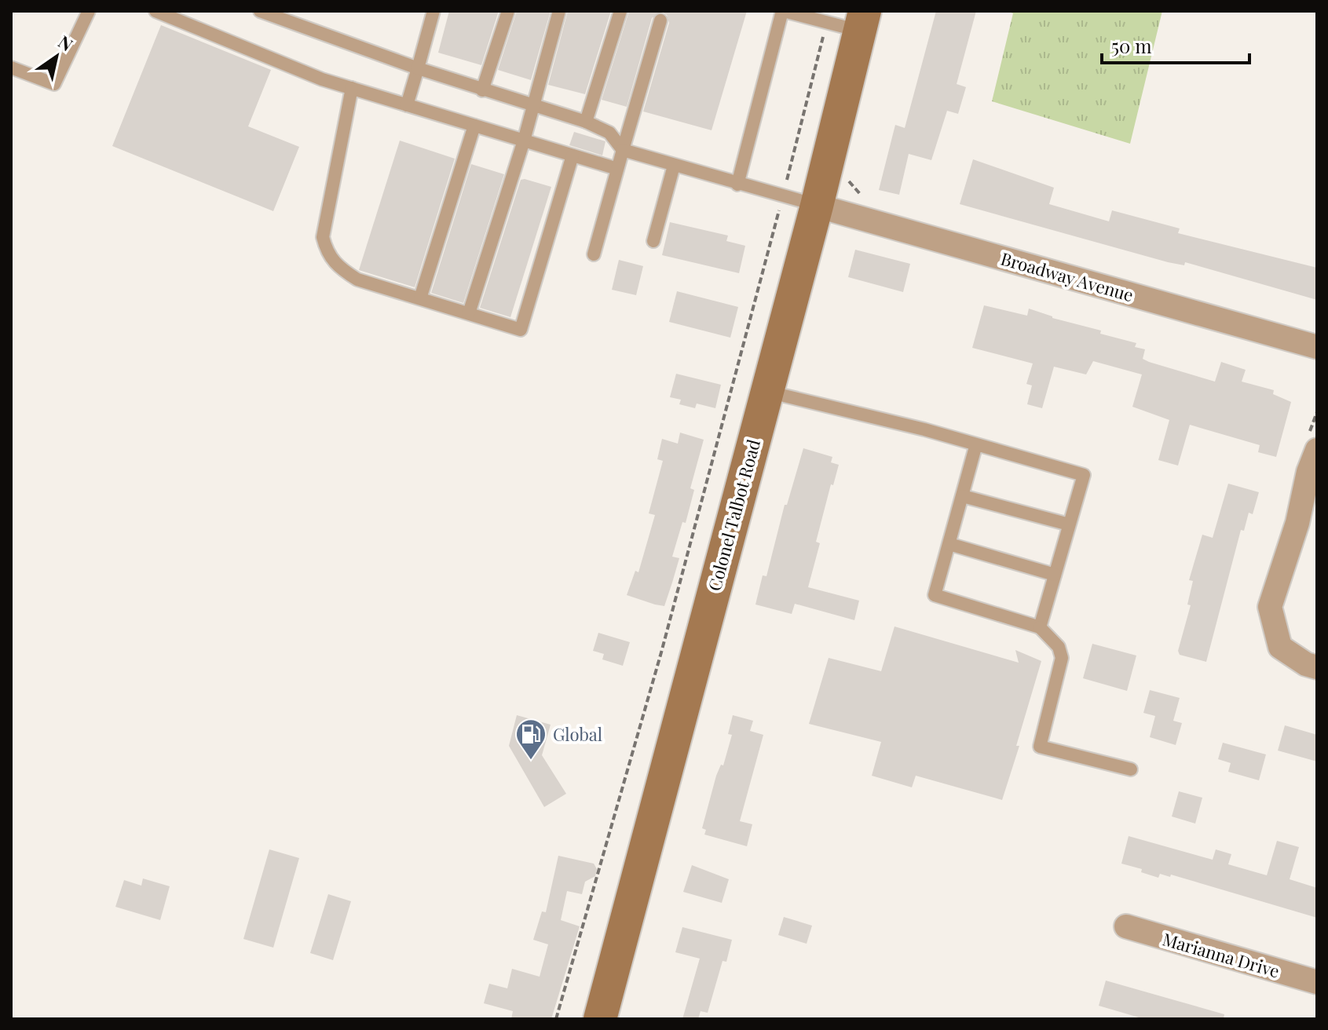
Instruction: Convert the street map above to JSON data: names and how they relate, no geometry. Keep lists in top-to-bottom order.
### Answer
{
  "streets": {
    "main road": ["Colonel Talbot Road"],
    "street": ["Broadway Avenue", "Marianna Drive"]
  },
  "crossings": [
    ["Broadway Avenue", "Colonel Talbot Road"]
  ],
  "places": {
    "fuel station": ["Global"]
  },
  "scale_bar": "50 m",
  "north": "top right"
}
